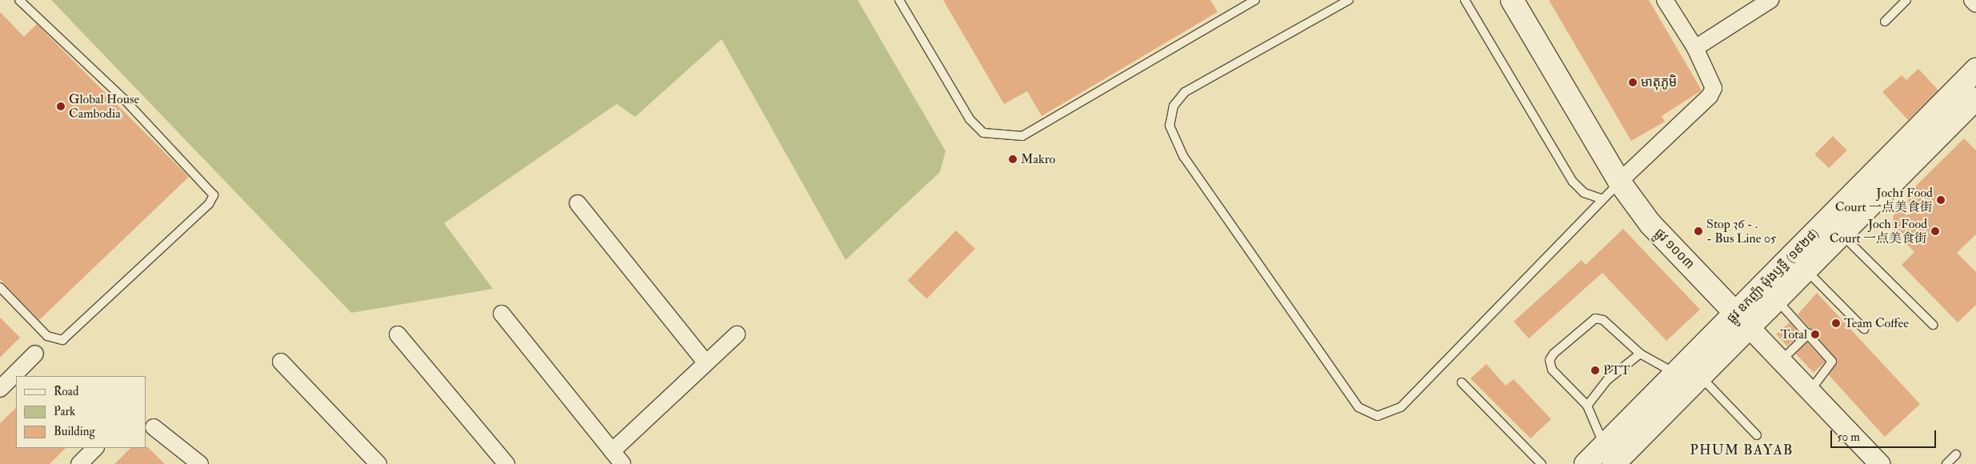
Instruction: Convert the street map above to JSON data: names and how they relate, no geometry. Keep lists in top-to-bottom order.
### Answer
{
  "streets": {
    "main road": ["ផ្លូវ ១០០៣", "ផ្លូវ ឧកញ៉ា ម៉ុងឫទ្ធី (១៩២៨)"]
  },
  "crossings": [
    ["ផ្លូវ ១០០៣", "ផ្លូវ ឧកញ៉ា ម៉ុងឫទ្ធី (១៩២៨)"]
  ],
  "districts": ["PHUM BAYAB"],
  "places": [
    "មាតុភូមិ",
    "Global House Cambodia",
    "Makro",
    "Joch1 Food Court 一点美食街",
    "Stop 36 - . - Bus Line 05",
    "Joch 1 Food Court 一点美食街",
    "Team Coffee",
    "Total",
    "PTT"
  ],
  "legend": ["Road", "Park", "Building"],
  "scale_bar": "50 m"
}
